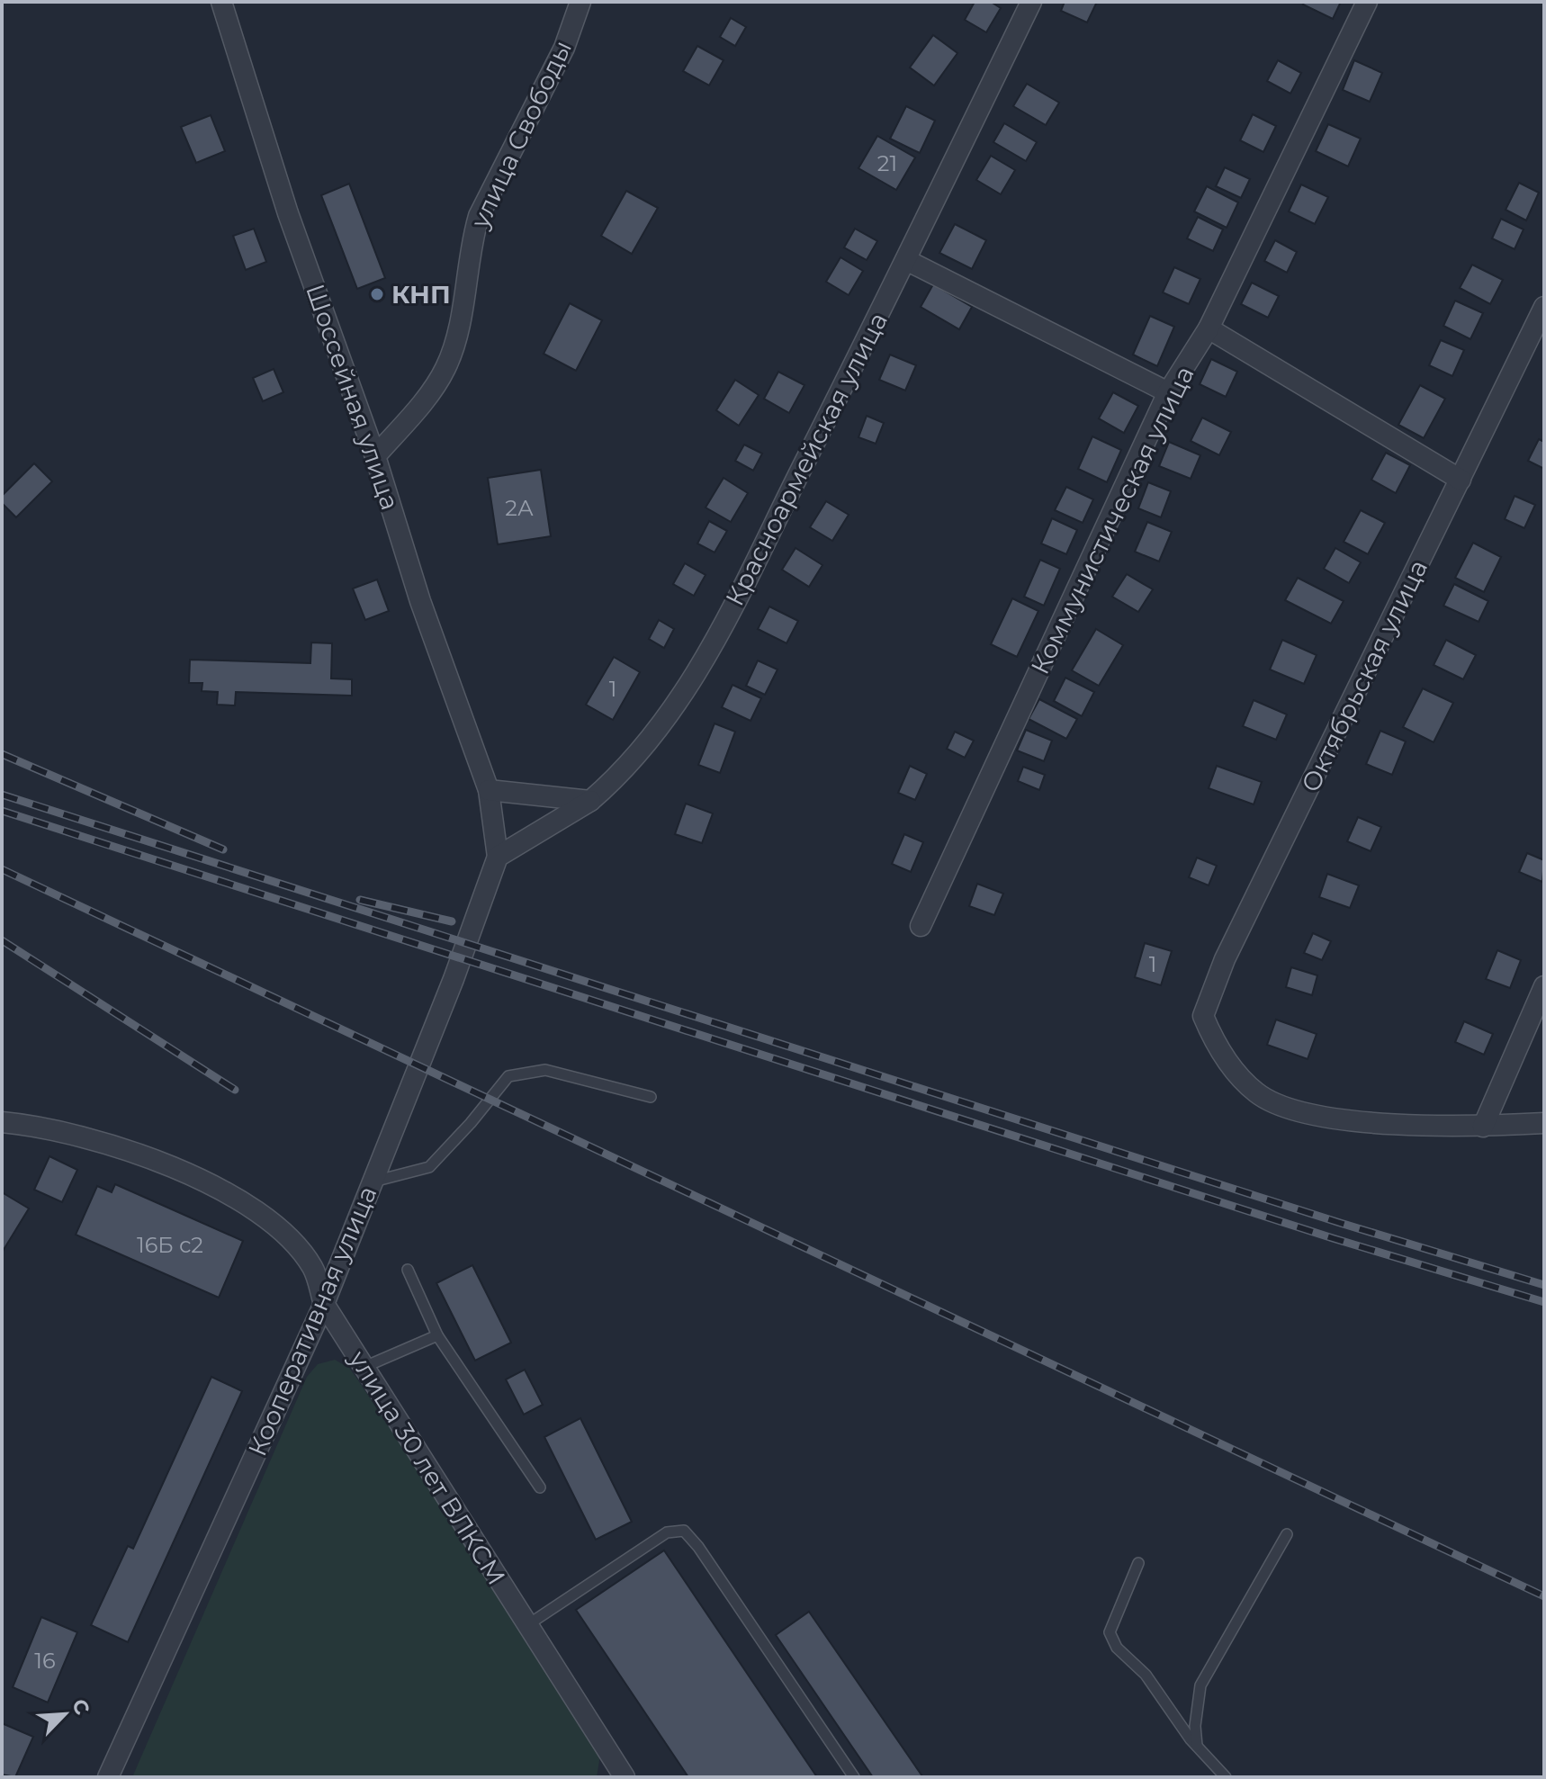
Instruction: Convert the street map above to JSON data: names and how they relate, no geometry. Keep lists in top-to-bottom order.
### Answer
{
  "streets": {
    "street": [
      "улица Свободы",
      "Шоссейная улица",
      "Красноармейская улица",
      "Коммунистическая улица",
      "Октябрьская улица",
      "Кооперативная улица",
      "улица 30 лет ВЛКСМ"
    ]
  },
  "crossings": [
    ["улица Свободы", "Шоссейная улица"],
    ["Шоссейная улица", "Кооперативная улица"],
    ["Кооперативная улица", "улица 30 лет ВЛКСМ"]
  ],
  "places": ["КНП"],
  "house_numbers": [
    "21",
    "2А",
    "1",
    "1",
    "16Б с2",
    "16"
  ],
  "north": "top right"
}
